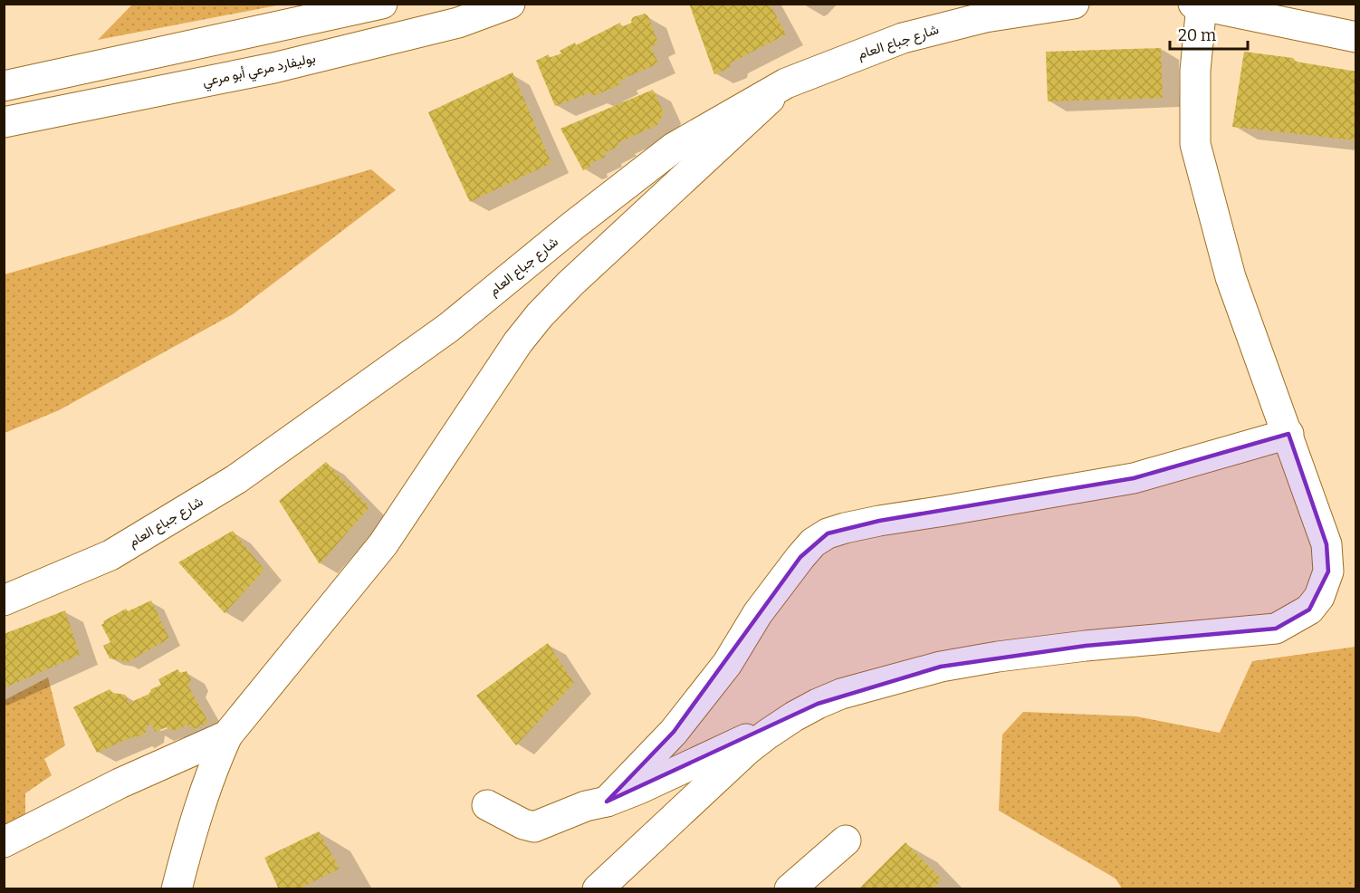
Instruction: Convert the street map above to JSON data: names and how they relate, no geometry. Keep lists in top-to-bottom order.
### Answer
{
  "streets": {
    "street": ["شارع جباع العام", "بوليفارد مرعي أبو مرعي"]
  },
  "scale_bar": "20 m"
}
